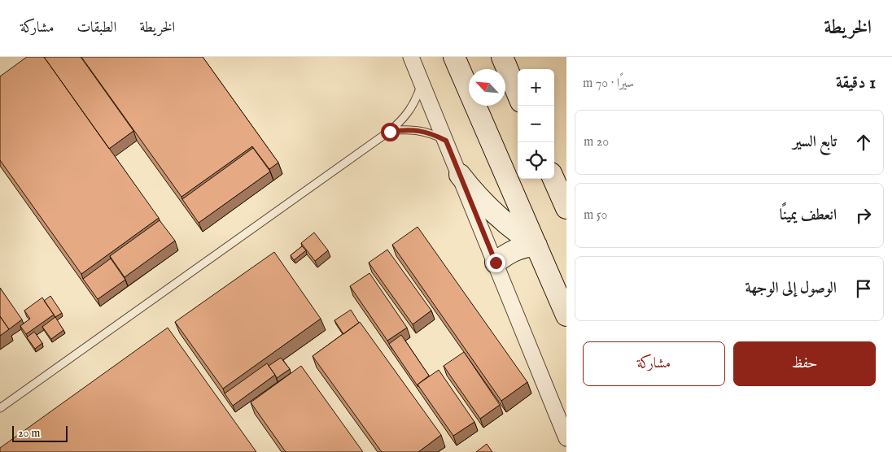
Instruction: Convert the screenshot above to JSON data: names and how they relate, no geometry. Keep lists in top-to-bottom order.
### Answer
{
  "scale_bar": "20 m",
  "north": "top left",
  "page": {
    "header": "الخريطة",
    "nav": ["الخريطة", "الطبقات", "مشاركة"],
    "heading": ["1 دقيقة", "سيرًا · 70 m"],
    "map_buttons": ["+", "−"],
    "list": [
      ["تابع السير", "20 m"],
      ["انعطف يمينًا", "50 m"],
      "الوصول إلى الوجهة"
    ],
    "buttons": ["حفظ", "مشاركة"],
    "scale": "20 m"
  }
}
